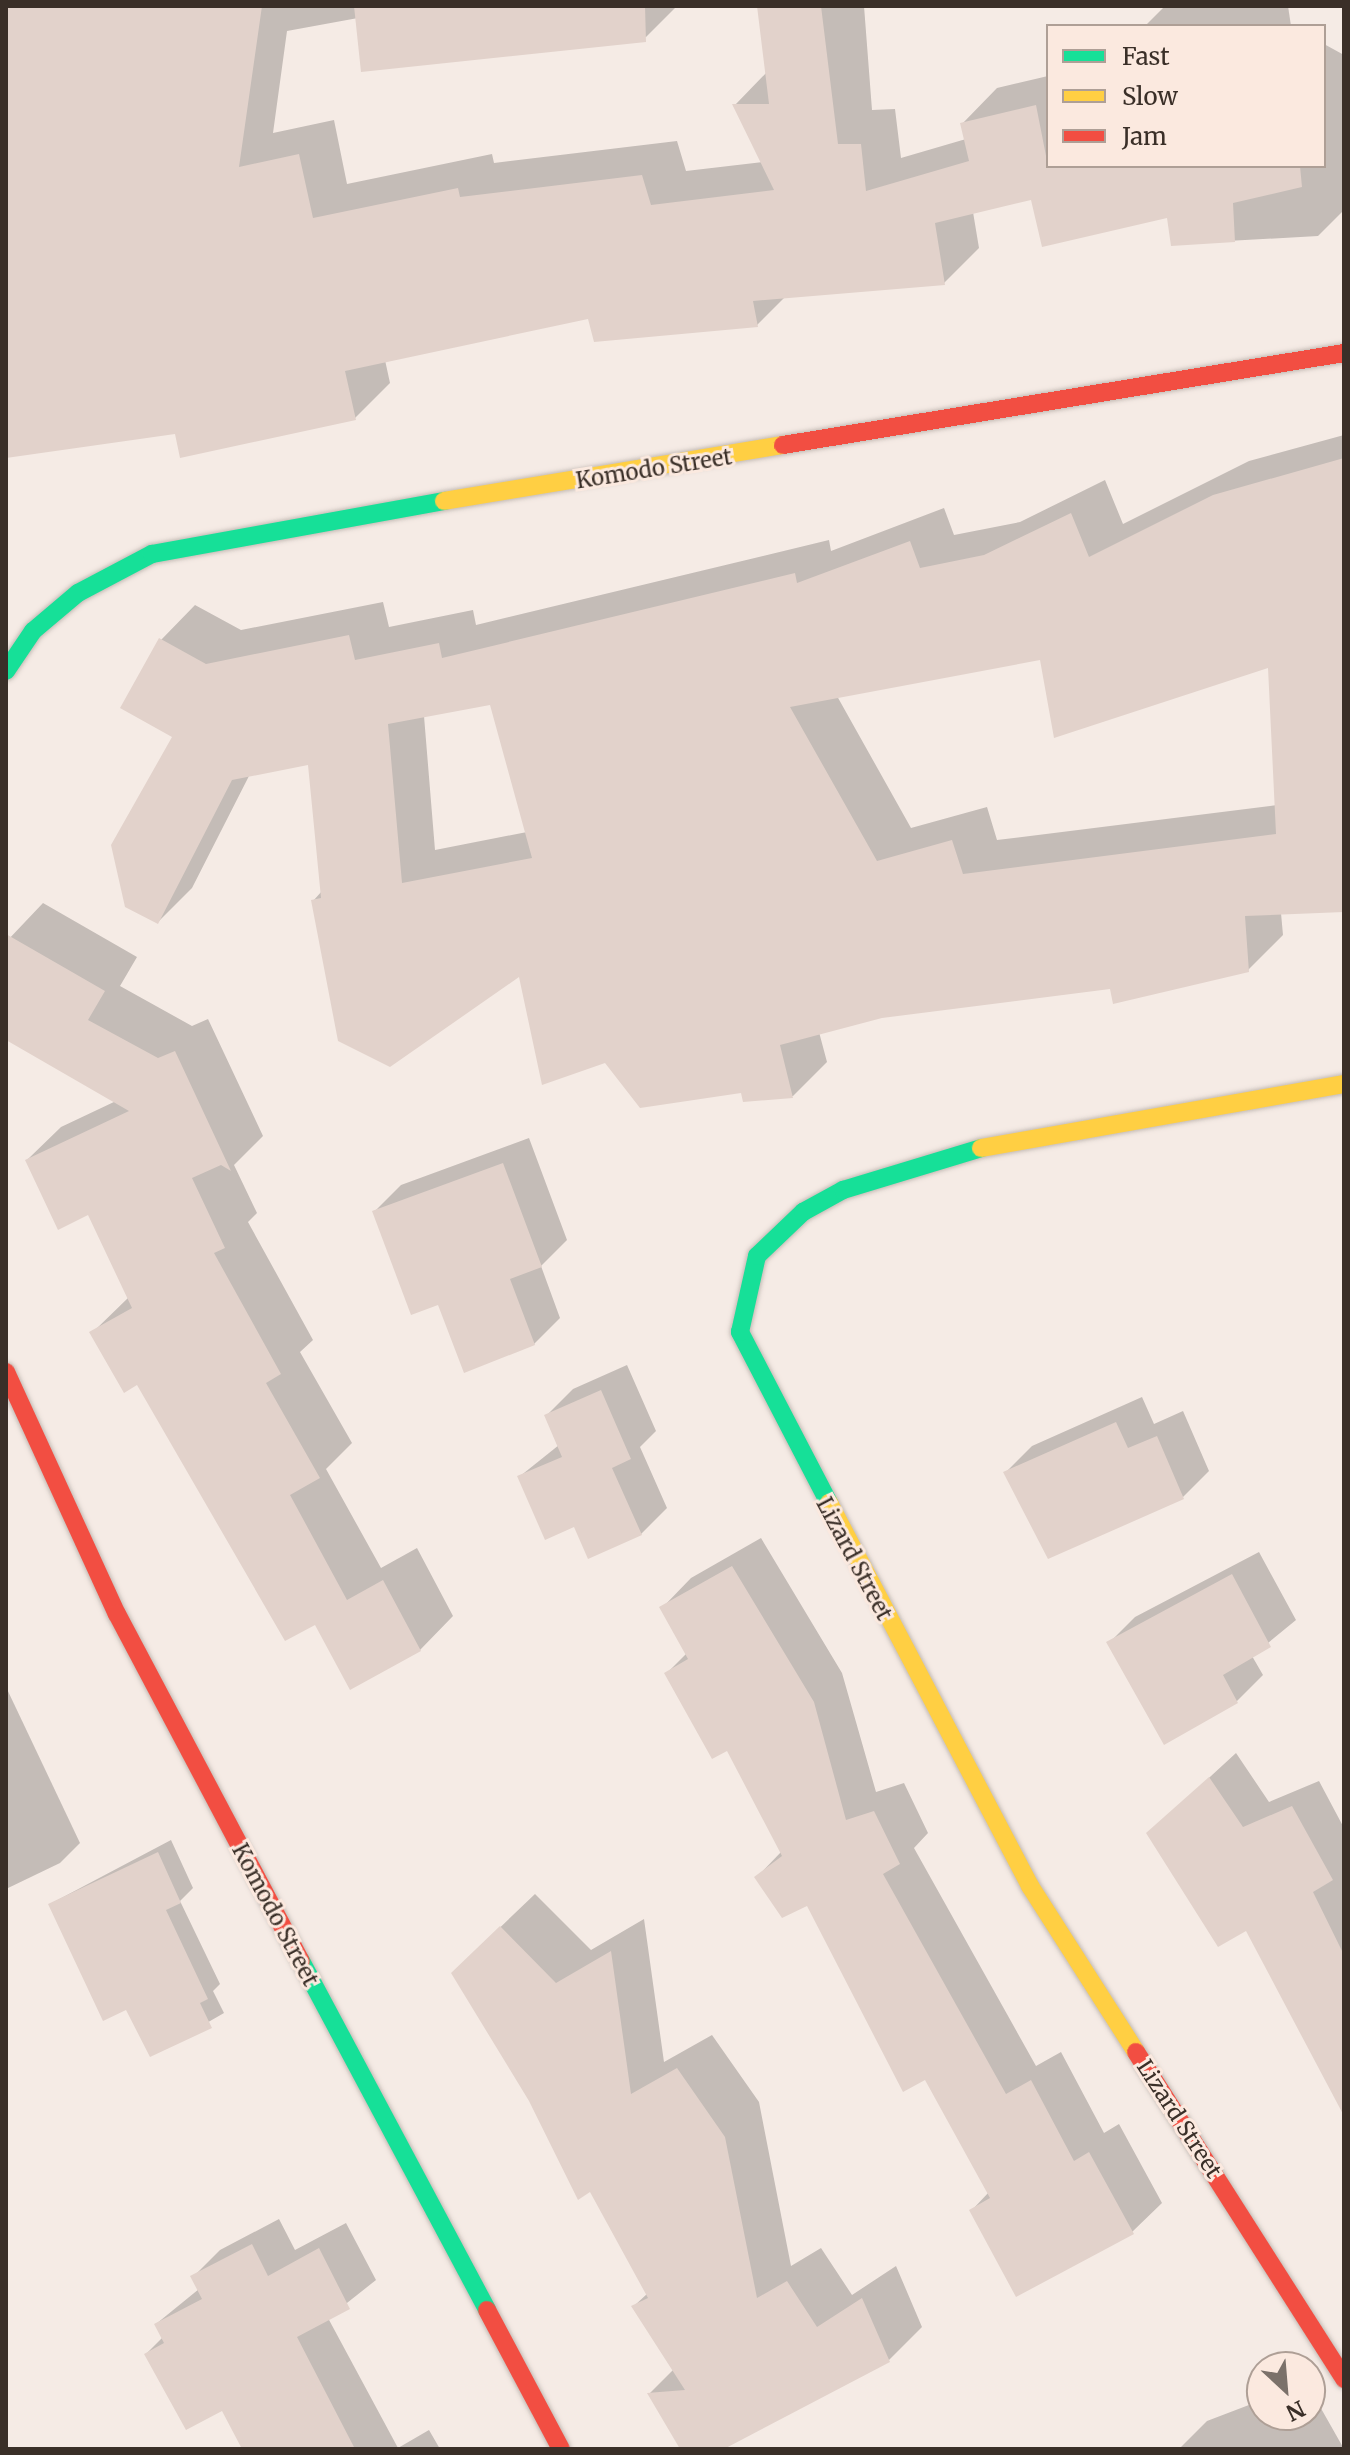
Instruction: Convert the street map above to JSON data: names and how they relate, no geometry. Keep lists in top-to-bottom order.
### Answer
{
  "streets": {
    "street": ["Komodo Street", "Lizard Street"]
  },
  "legend": ["Fast", "Slow", "Jam"],
  "north": "bottom right"
}
